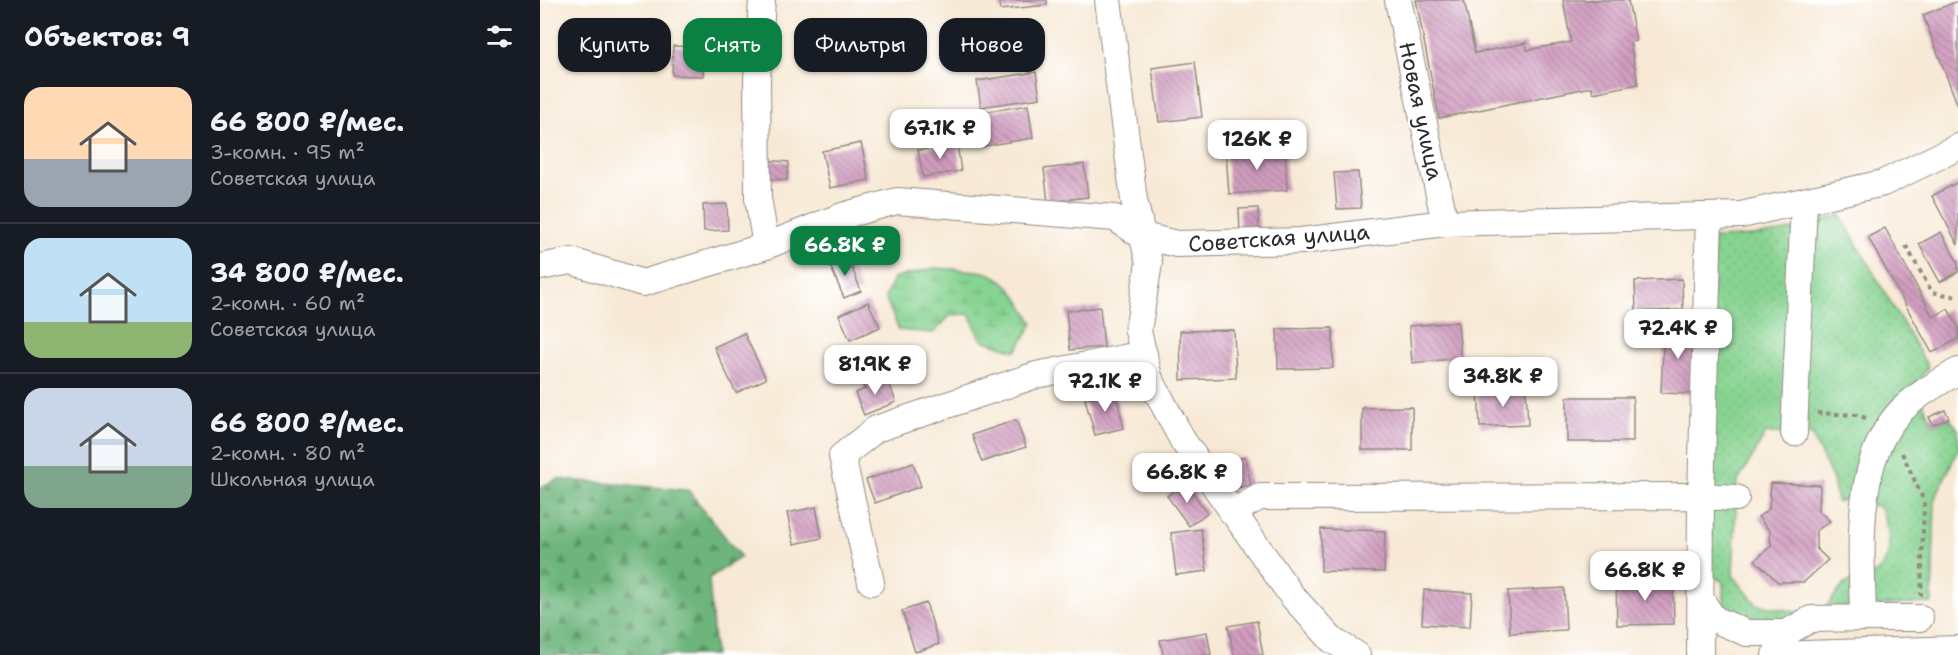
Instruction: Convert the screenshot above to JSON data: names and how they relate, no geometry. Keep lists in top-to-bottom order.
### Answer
{
  "streets": {
    "street": ["Новая улица", "Советская улица"]
  },
  "crossings": [
    ["Новая улица", "Советская улица"]
  ],
  "page": {
    "heading": "Объектов: 9",
    "chip": [
      "Купить",
      "Снять",
      "Фильтры",
      "Новое"
    ],
    "list": [
      {
        "name": "66 800 ₽/мес.",
        "note": "3-комн. · 95 m² · Советская улица"
      },
      {
        "name": "34 800 ₽/мес.",
        "note": "2-комн. · 60 m² · Советская улица"
      },
      {
        "name": "66 800 ₽/мес.",
        "note": "2-комн. · 80 m² · Школьная улица"
      }
    ],
    "price": [
      "67.1K ₽",
      "126K ₽",
      "66.8K ₽",
      "72.4K ₽",
      "81.9K ₽",
      "34.8K ₽",
      "72.1K ₽",
      "66.8K ₽",
      "66.8K ₽"
    ]
  }
}
